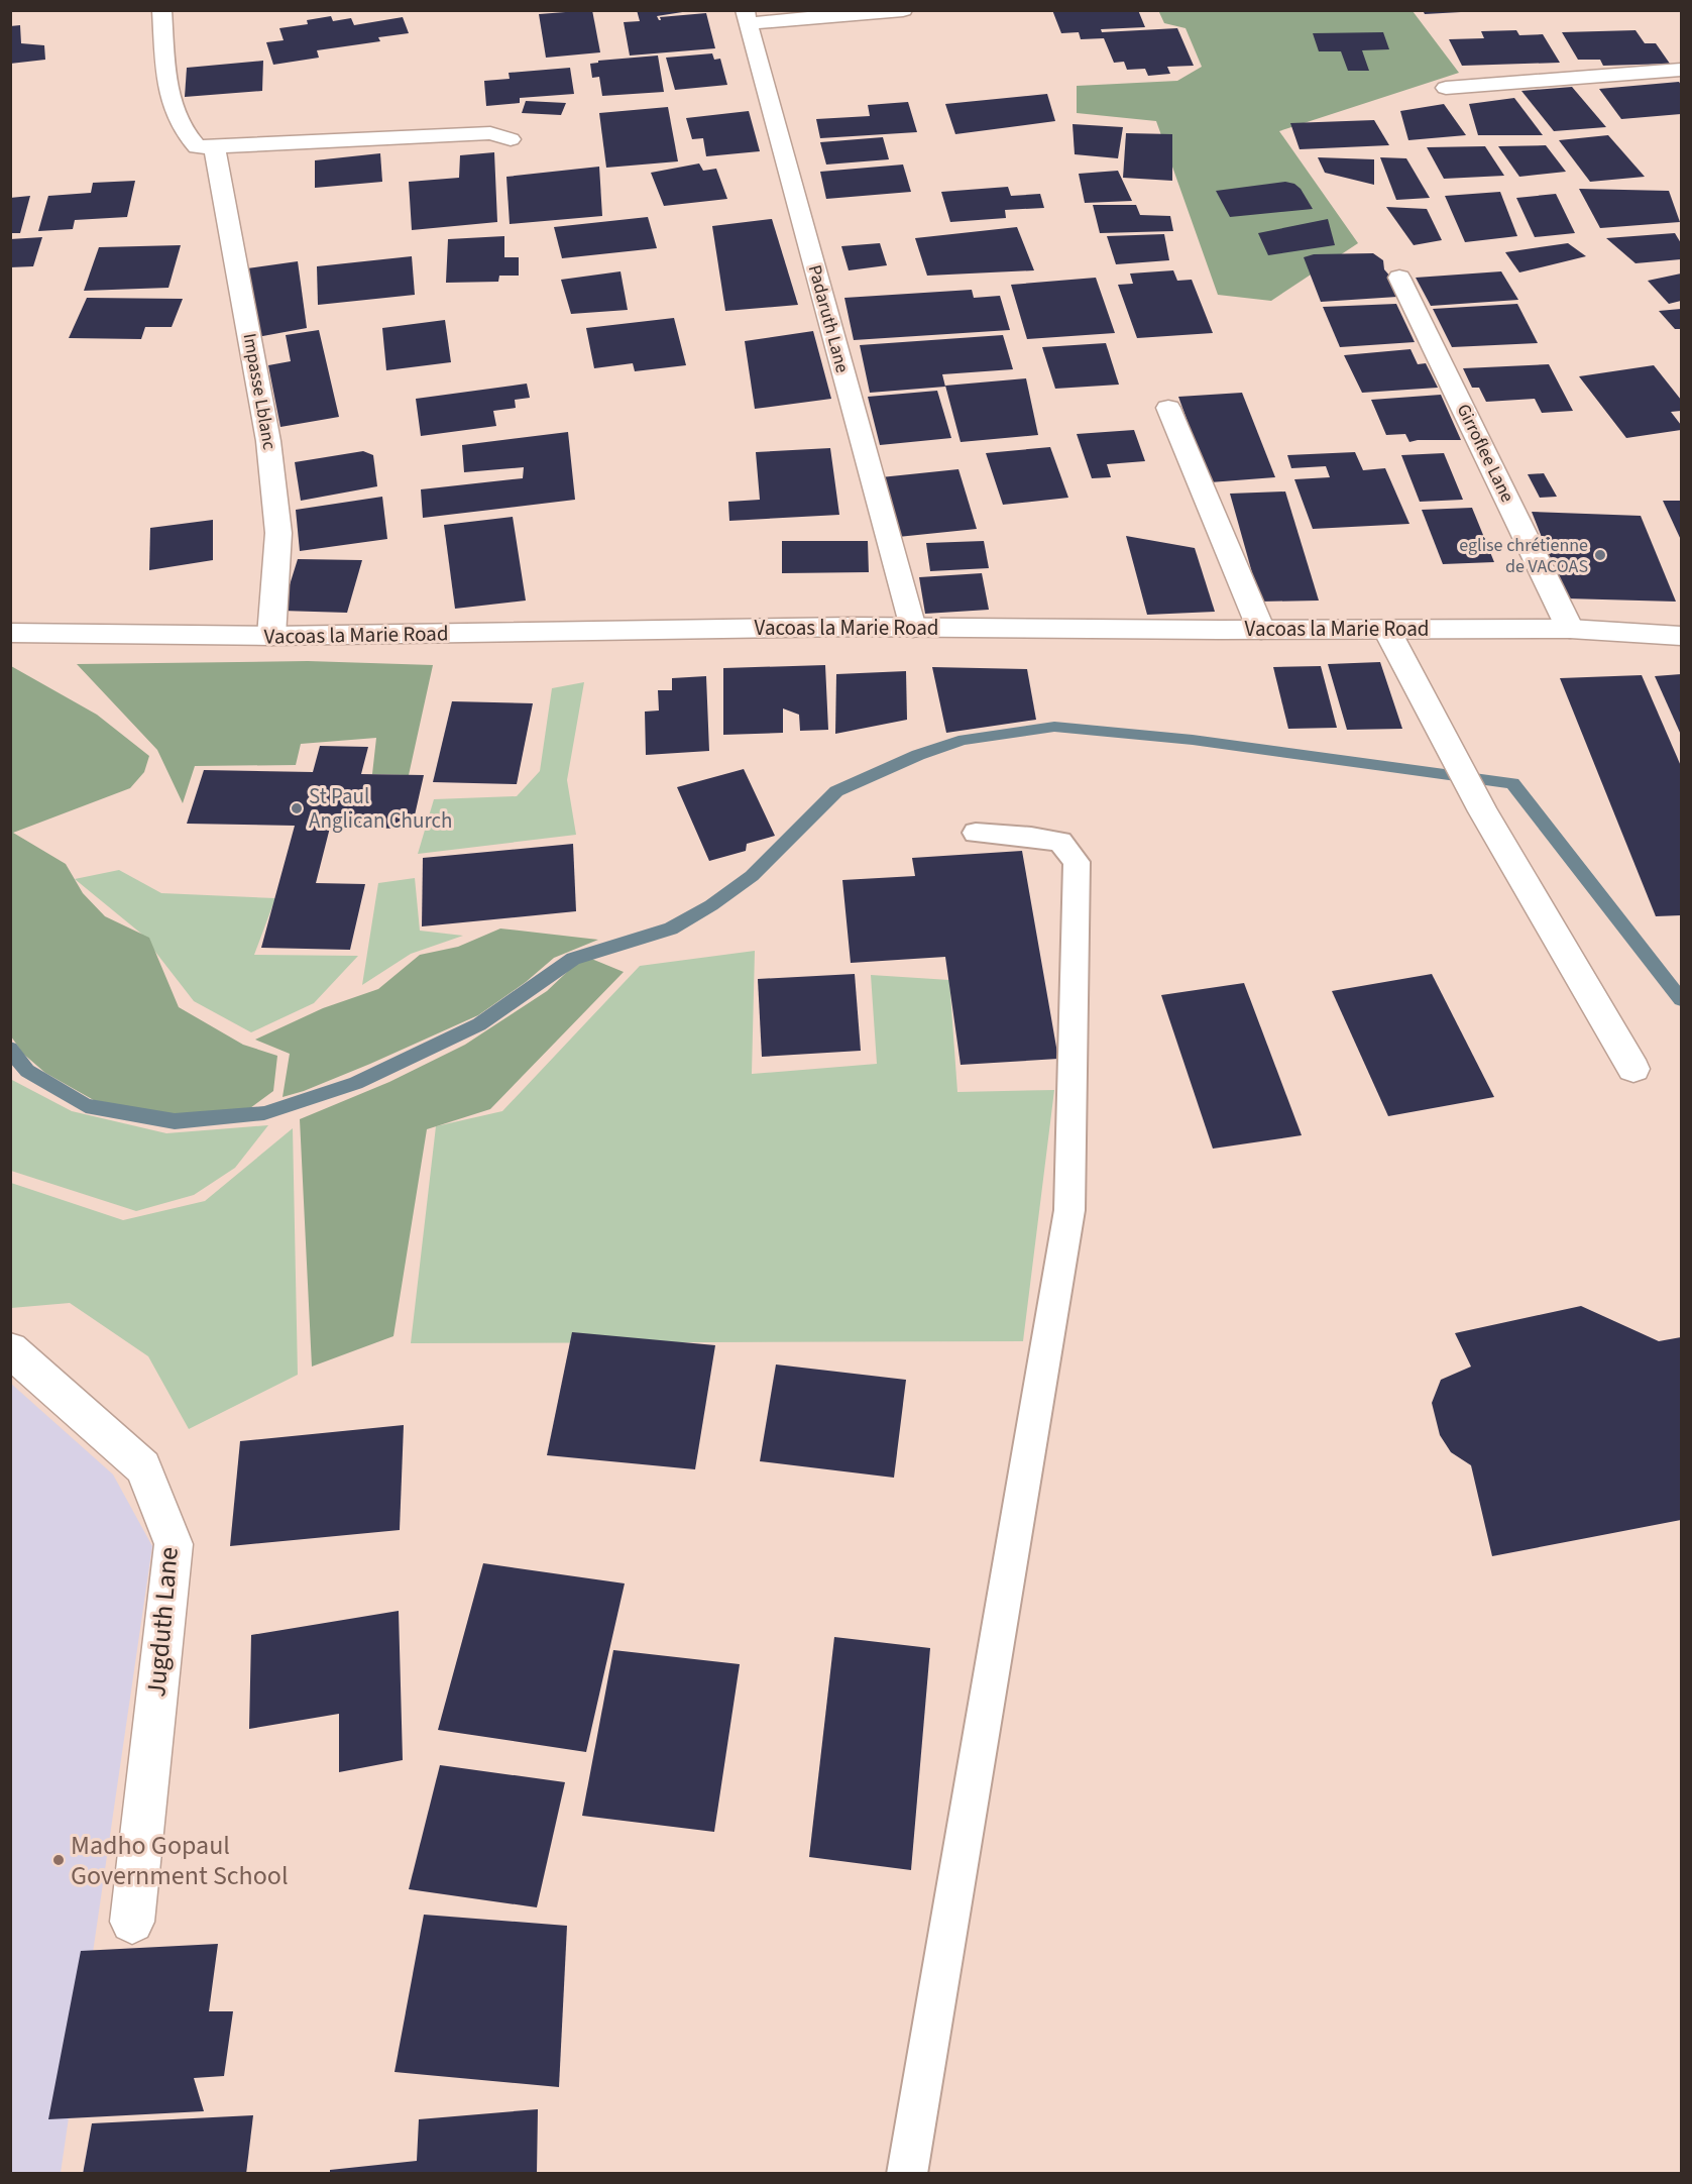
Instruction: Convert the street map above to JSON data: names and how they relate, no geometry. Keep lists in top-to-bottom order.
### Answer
{
  "streets": {
    "street": [
      "Padaruth Lane",
      "Impasse Lblanc",
      "Girroflee Lane",
      "Vacoas la Marie Road",
      "Jugduth Lane"
    ]
  },
  "crossings": [
    ["Padaruth Lane", "Vacoas la Marie Road"],
    ["Impasse Lblanc", "Vacoas la Marie Road"],
    ["Girroflee Lane", "Vacoas la Marie Road"]
  ],
  "places": ["eglise chrétienne de VACOAS", "St Paul Anglican Church", "Madho Gopaul Government School"]
}
